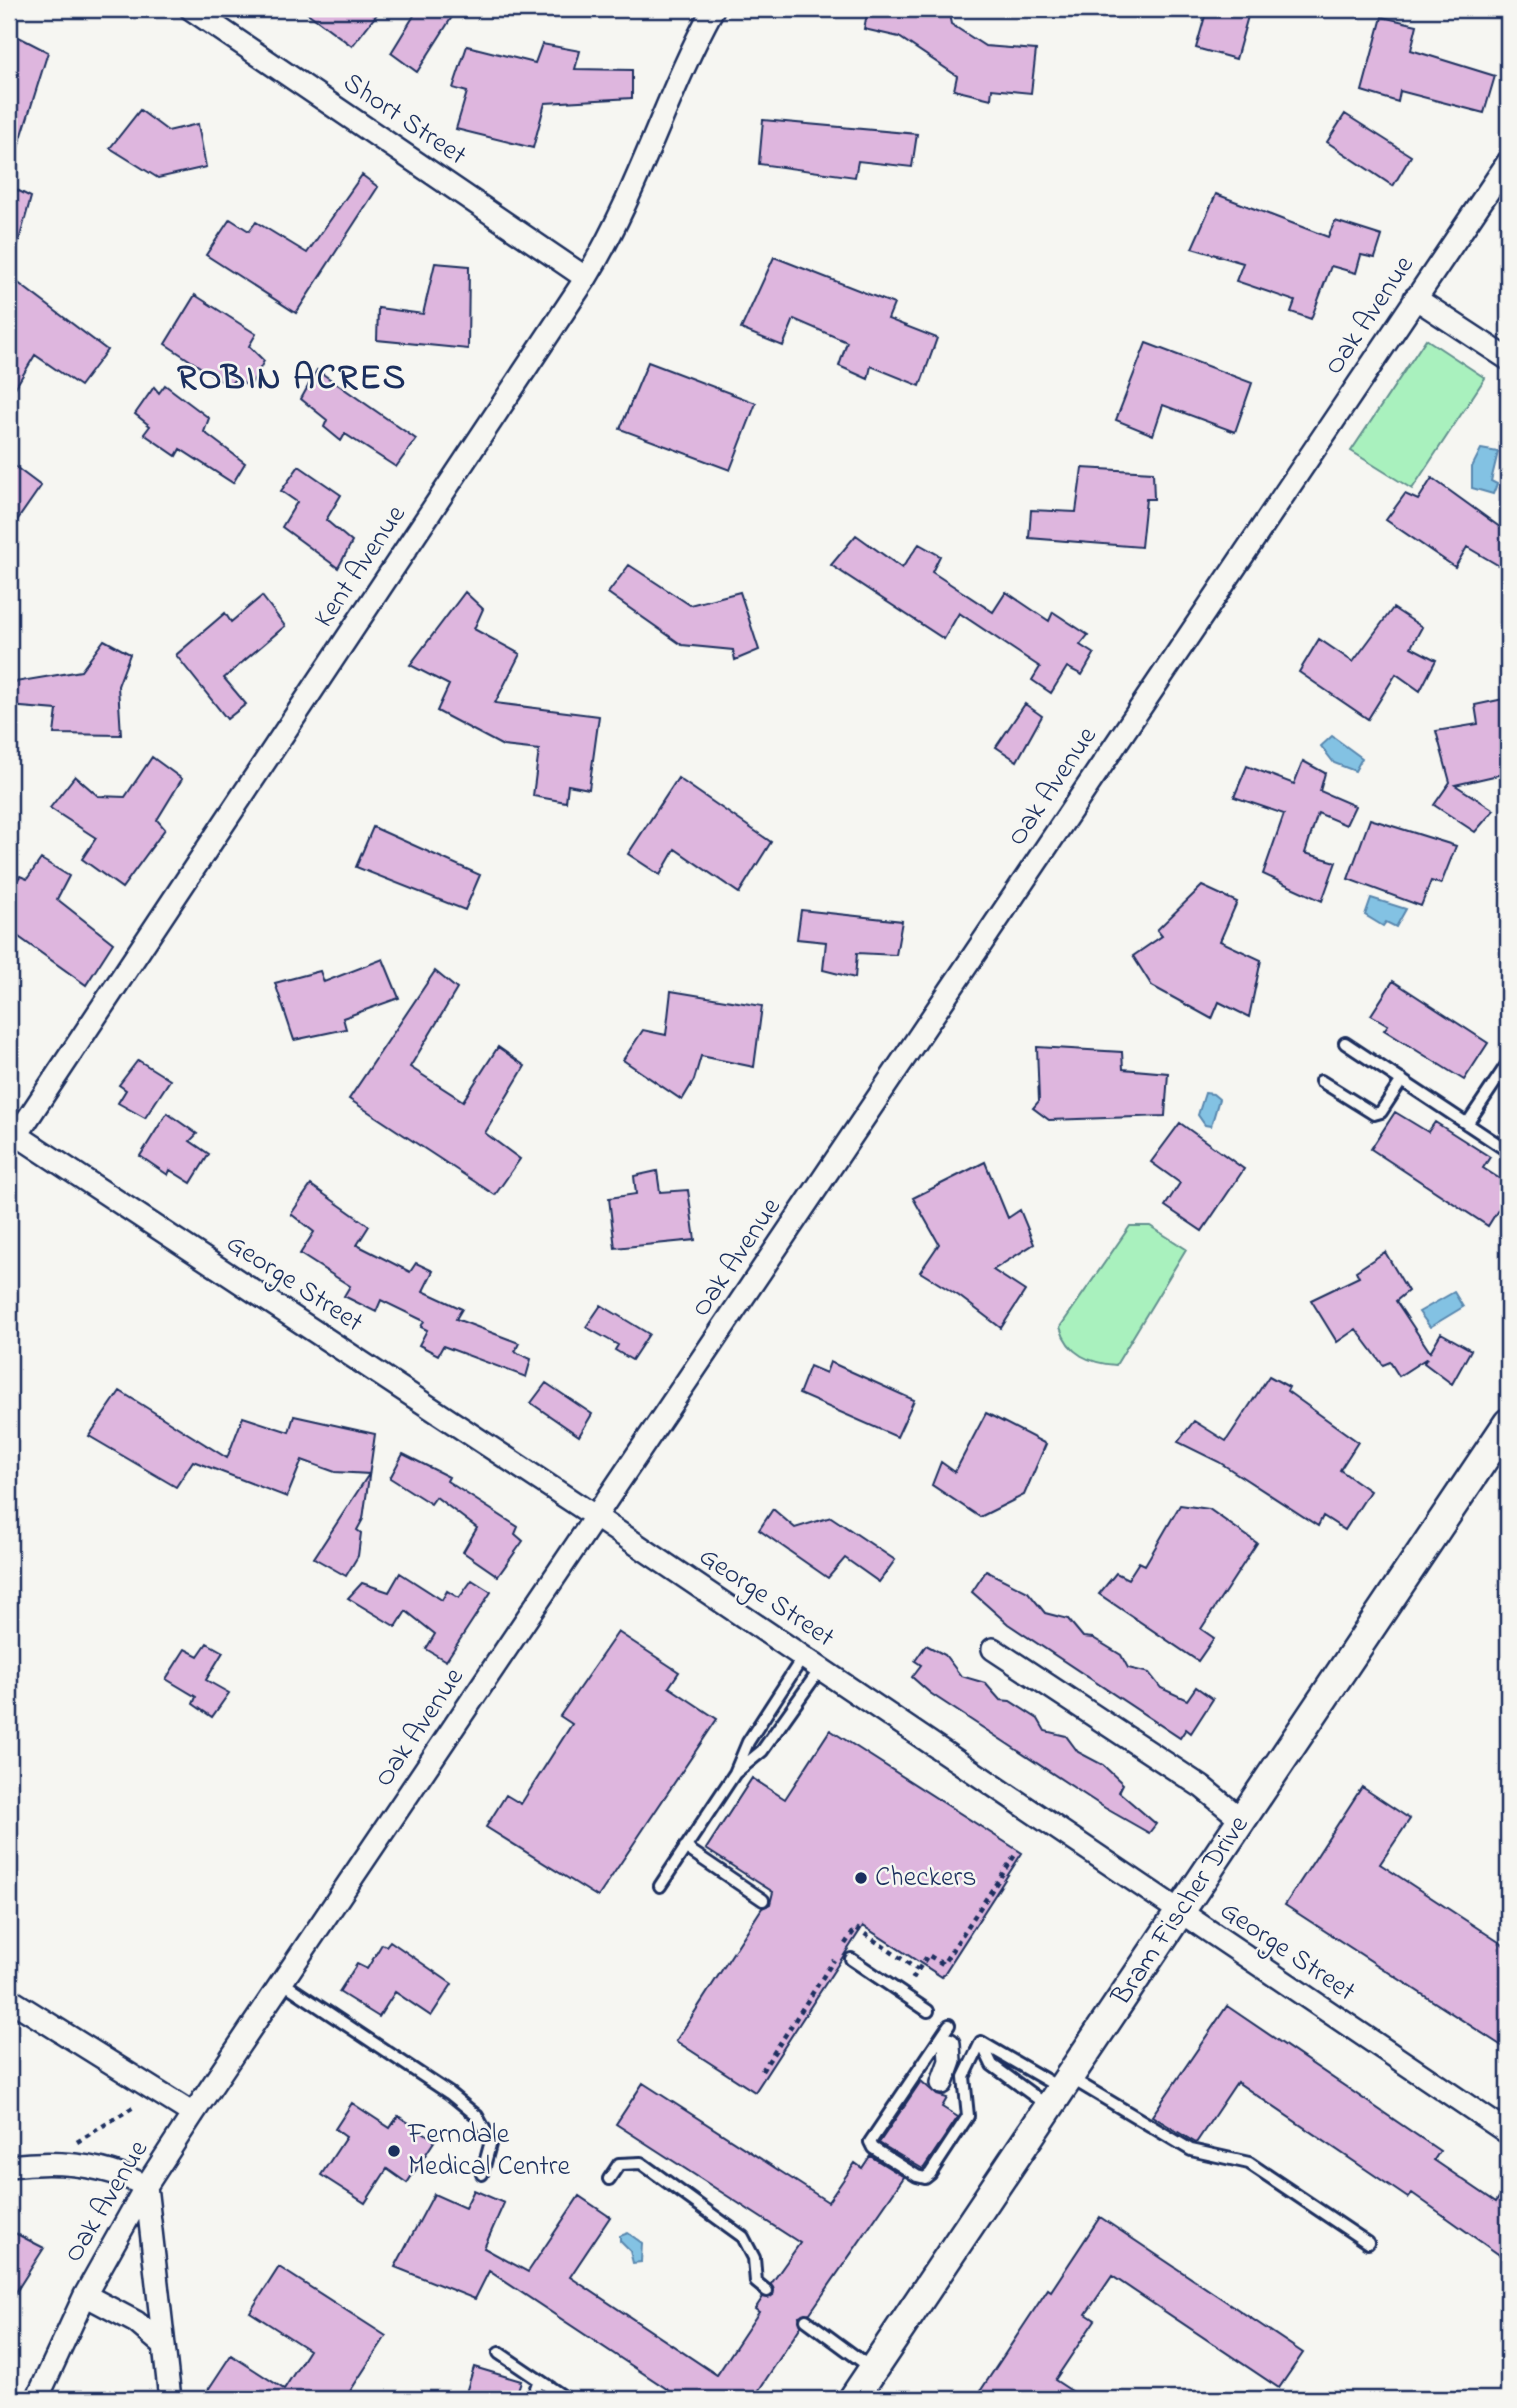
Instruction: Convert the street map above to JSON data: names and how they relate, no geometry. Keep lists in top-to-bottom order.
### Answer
{
  "streets": {
    "main road": ["Bram Fischer Drive"],
    "street": [
      "Short Street",
      "Oak Avenue",
      "Kent Avenue",
      "George Street"
    ]
  },
  "crossings": [
    ["Short Street", "Kent Avenue"],
    ["Oak Avenue", "George Street"],
    ["Kent Avenue", "George Street"],
    ["George Street", "Bram Fischer Drive"]
  ],
  "districts": ["ROBIN ACRES"],
  "places": ["Checkers", "Ferndale Medical Centre"]
}
